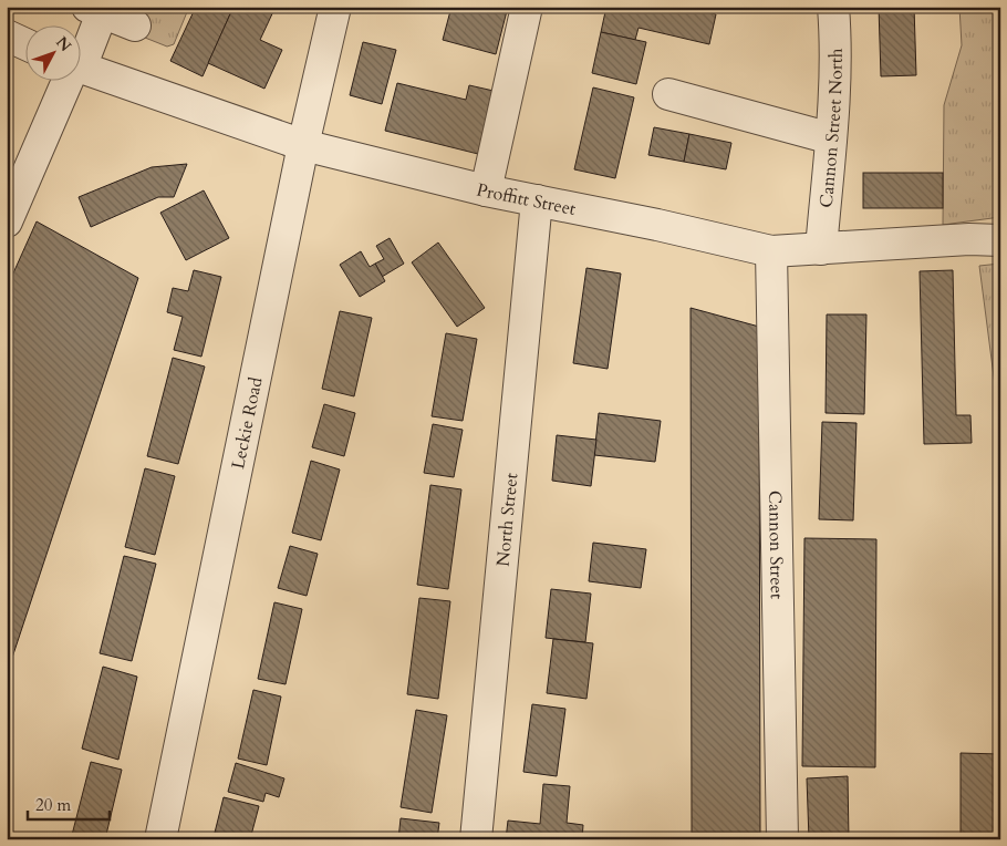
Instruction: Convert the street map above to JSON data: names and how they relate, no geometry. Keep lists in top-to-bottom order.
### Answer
{
  "streets": {
    "street": [
      "Cannon Street North",
      "Proffitt Street",
      "Leckie Road",
      "North Street",
      "Cannon Street"
    ]
  },
  "crossings": [
    ["Cannon Street North", "Proffitt Street"],
    ["Proffitt Street", "Leckie Road"],
    ["Proffitt Street", "North Street"],
    ["Proffitt Street", "Cannon Street"]
  ],
  "scale_bar": "20 m",
  "north": "top right"
}
